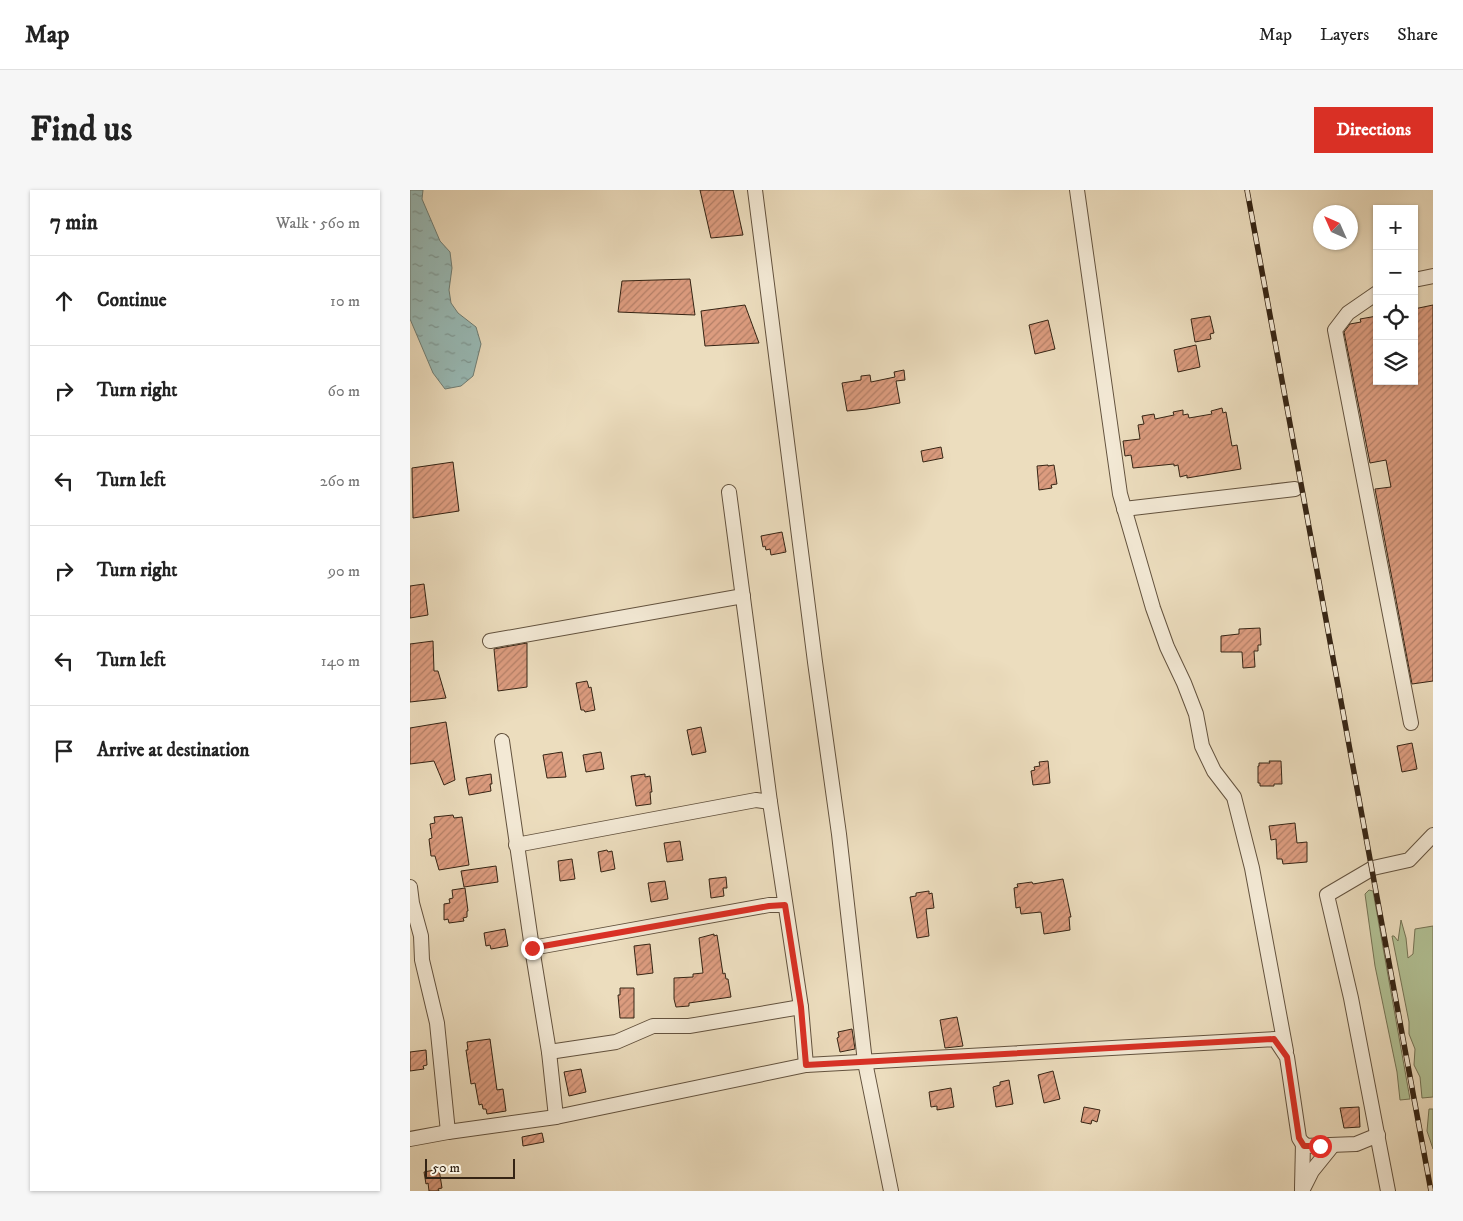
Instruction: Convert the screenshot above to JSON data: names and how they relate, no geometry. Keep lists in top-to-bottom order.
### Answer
{
  "scale_bar": "50 m",
  "north": "top left",
  "page": {
    "header": "Map",
    "nav": ["Map", "Layers", "Share"],
    "buttons": "Directions",
    "title": "Find us",
    "heading": ["7 min", "Walk · 560 m"],
    "map_buttons": ["+", "−"],
    "list": [
      ["Continue", "10 m"],
      ["Turn right", "60 m"],
      ["Turn left", "260 m"],
      ["Turn right", "90 m"],
      ["Turn left", "140 m"],
      "Arrive at destination"
    ],
    "scale": "50 m"
  }
}
